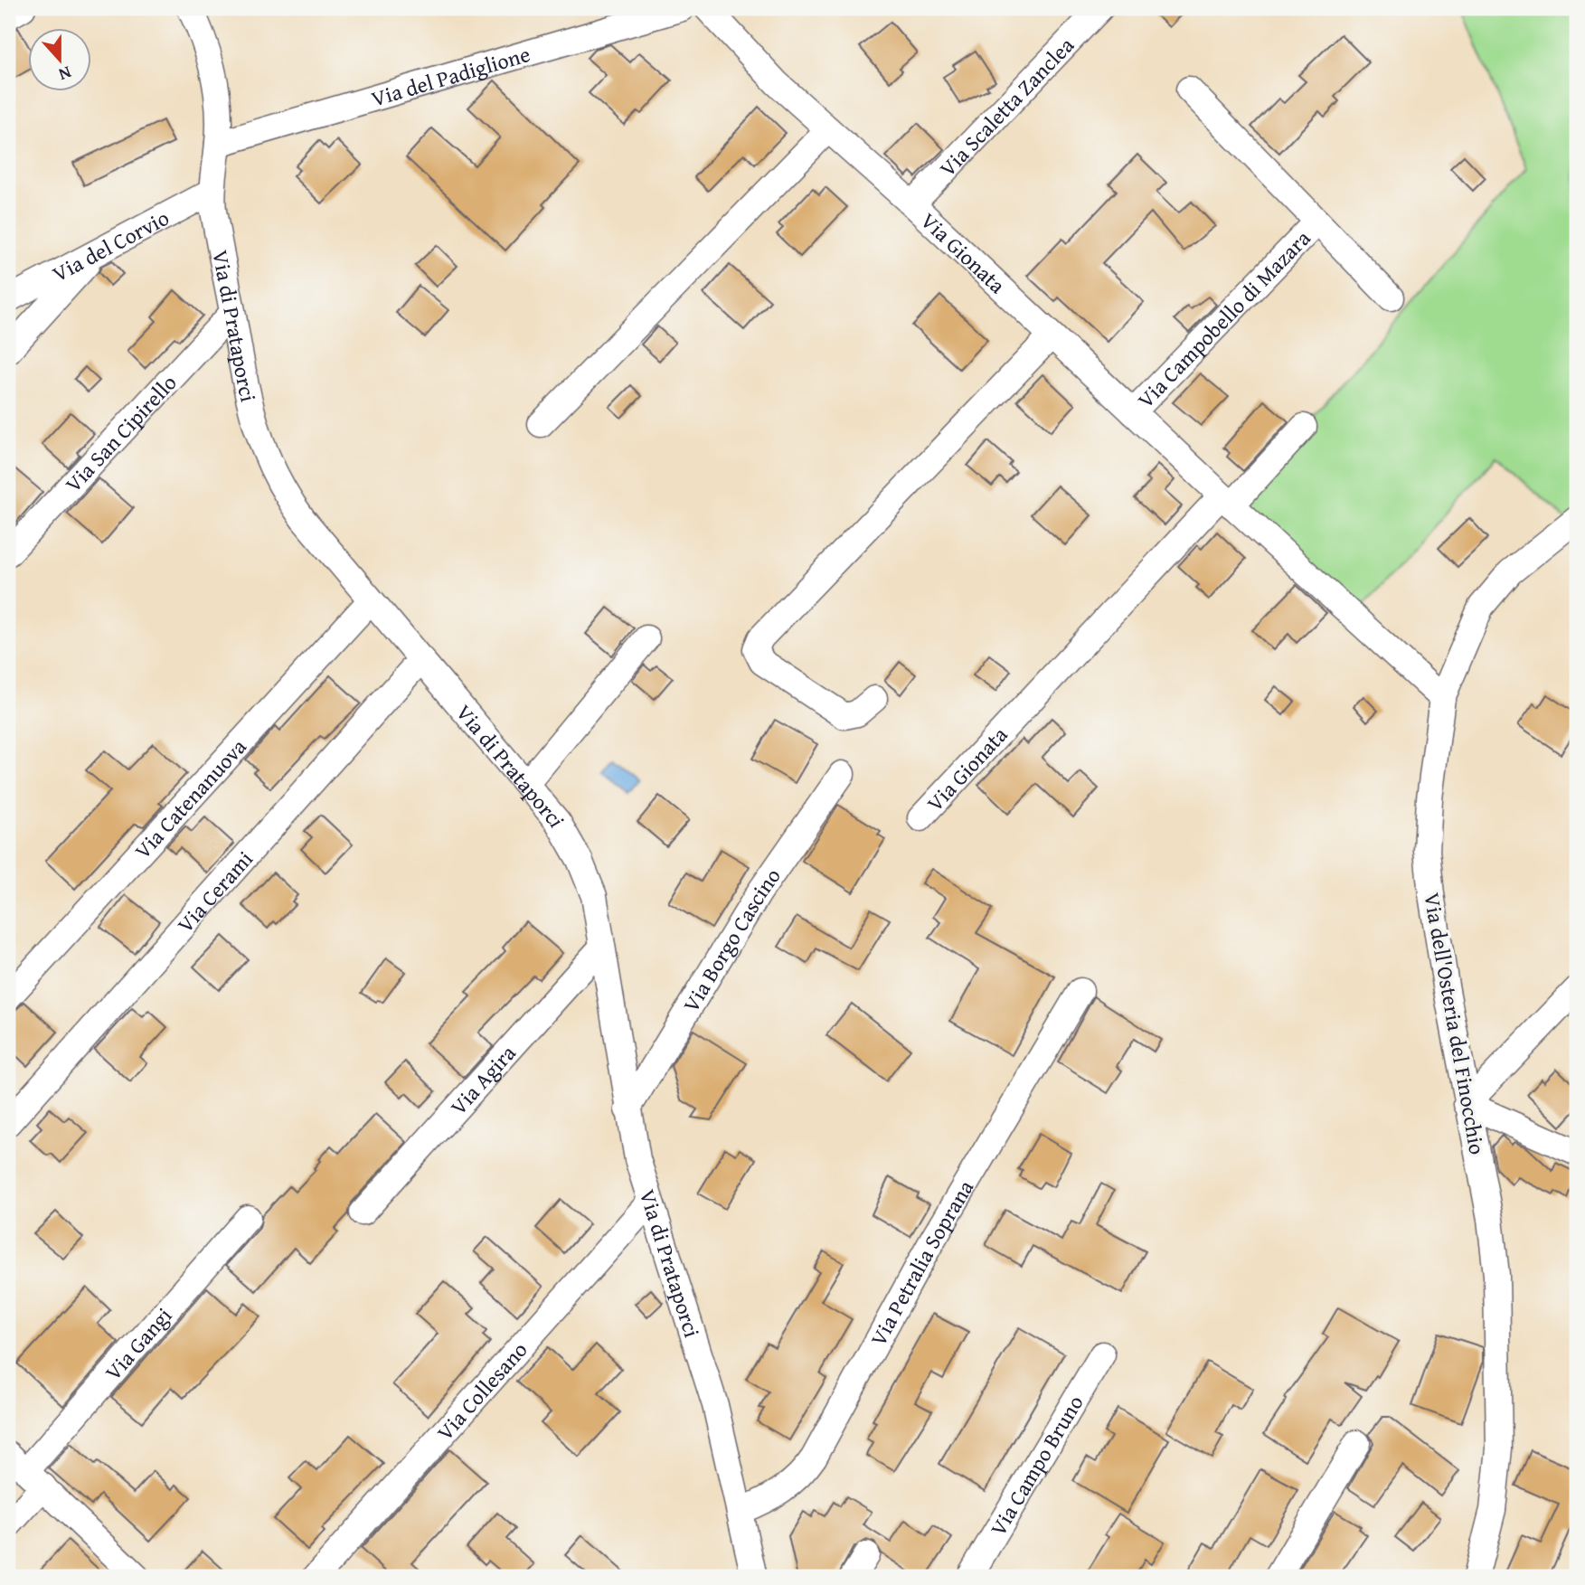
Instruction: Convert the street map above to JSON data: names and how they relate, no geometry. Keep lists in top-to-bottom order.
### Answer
{
  "streets": {
    "street": [
      "Via del Padiglione",
      "Via Scaletta Zanclea",
      "Via del Corvio",
      "Via Gionata",
      "Via Campobello di Mazara",
      "Via di Prataporci",
      "Via San Cipirello",
      "Via Catenanuova",
      "Via Cerami",
      "Via Borgo Cascino",
      "Via dell'Osteria del Finocchio",
      "Via Agira",
      "Via Petralia Soprana",
      "Via Gangi",
      "Via Collesano",
      "Via Campo Bruno"
    ]
  },
  "crossings": [
    ["Via del Padiglione", "Via di Prataporci"],
    ["Via Scaletta Zanclea", "Via Gionata"],
    ["Via del Corvio", "Via di Prataporci"],
    ["Via Gionata", "Via Campobello di Mazara"],
    ["Via Gionata", "Via dell'Osteria del Finocchio"],
    ["Via di Prataporci", "Via San Cipirello"],
    ["Via di Prataporci", "Via Catenanuova"],
    ["Via di Prataporci", "Via Cerami"],
    ["Via di Prataporci", "Via Borgo Cascino"],
    ["Via di Prataporci", "Via Agira"],
    ["Via di Prataporci", "Via Petralia Soprana"],
    ["Via di Prataporci", "Via Collesano"]
  ],
  "north": "bottom"
}
